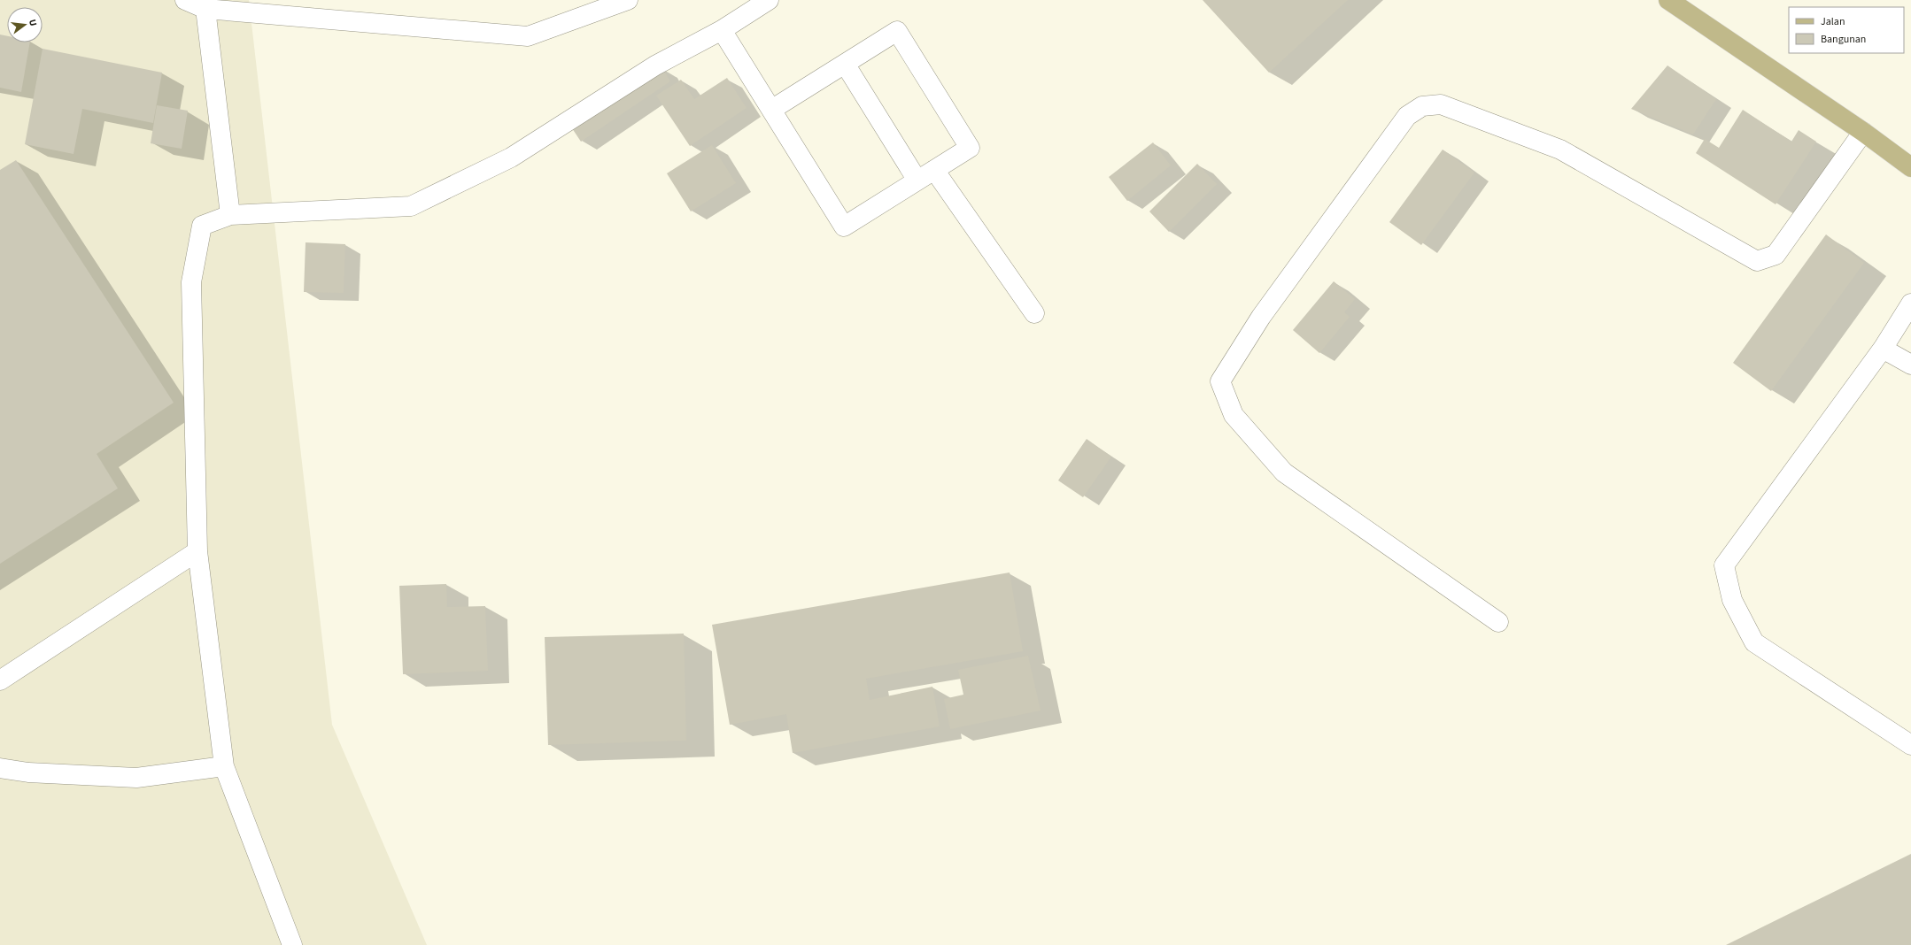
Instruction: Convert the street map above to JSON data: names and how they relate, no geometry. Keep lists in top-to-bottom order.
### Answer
{
  "legend": ["Jalan", "Bangunan"],
  "north": "right"
}
